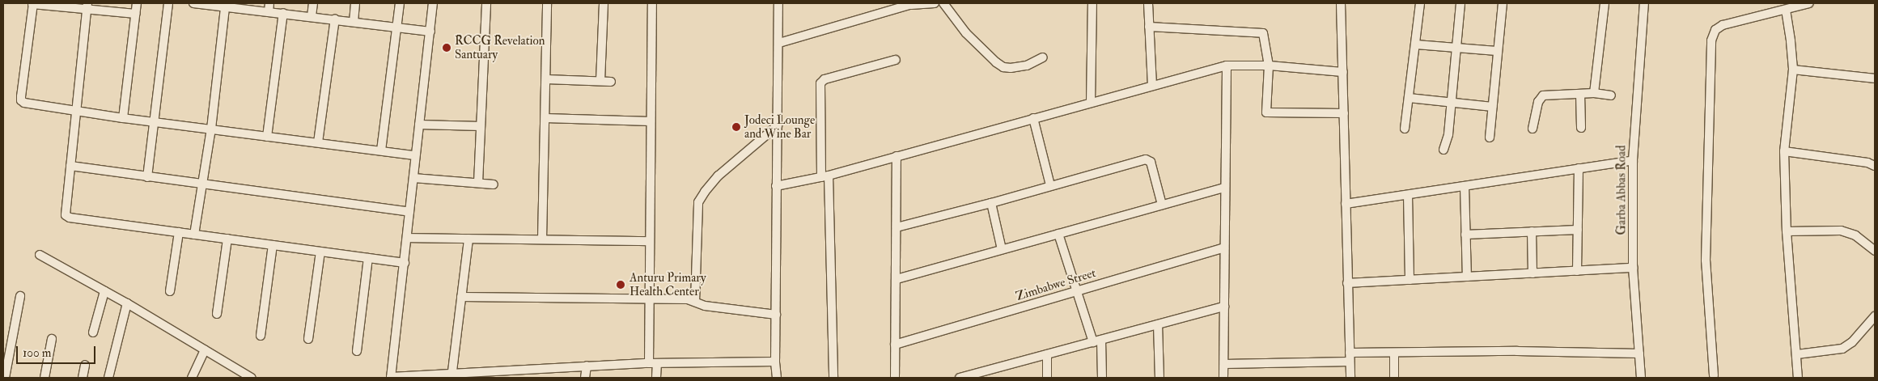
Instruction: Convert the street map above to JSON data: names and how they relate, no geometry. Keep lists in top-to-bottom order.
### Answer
{
  "streets": {
    "street": ["Garba Abbas Road", "Zimbabwe Street"]
  },
  "places": ["RCCG Revelation Santuary", "Jodeci Lounge and Wine Bar", "Anturu Primary Health Center"],
  "scale_bar": "100 m"
}
